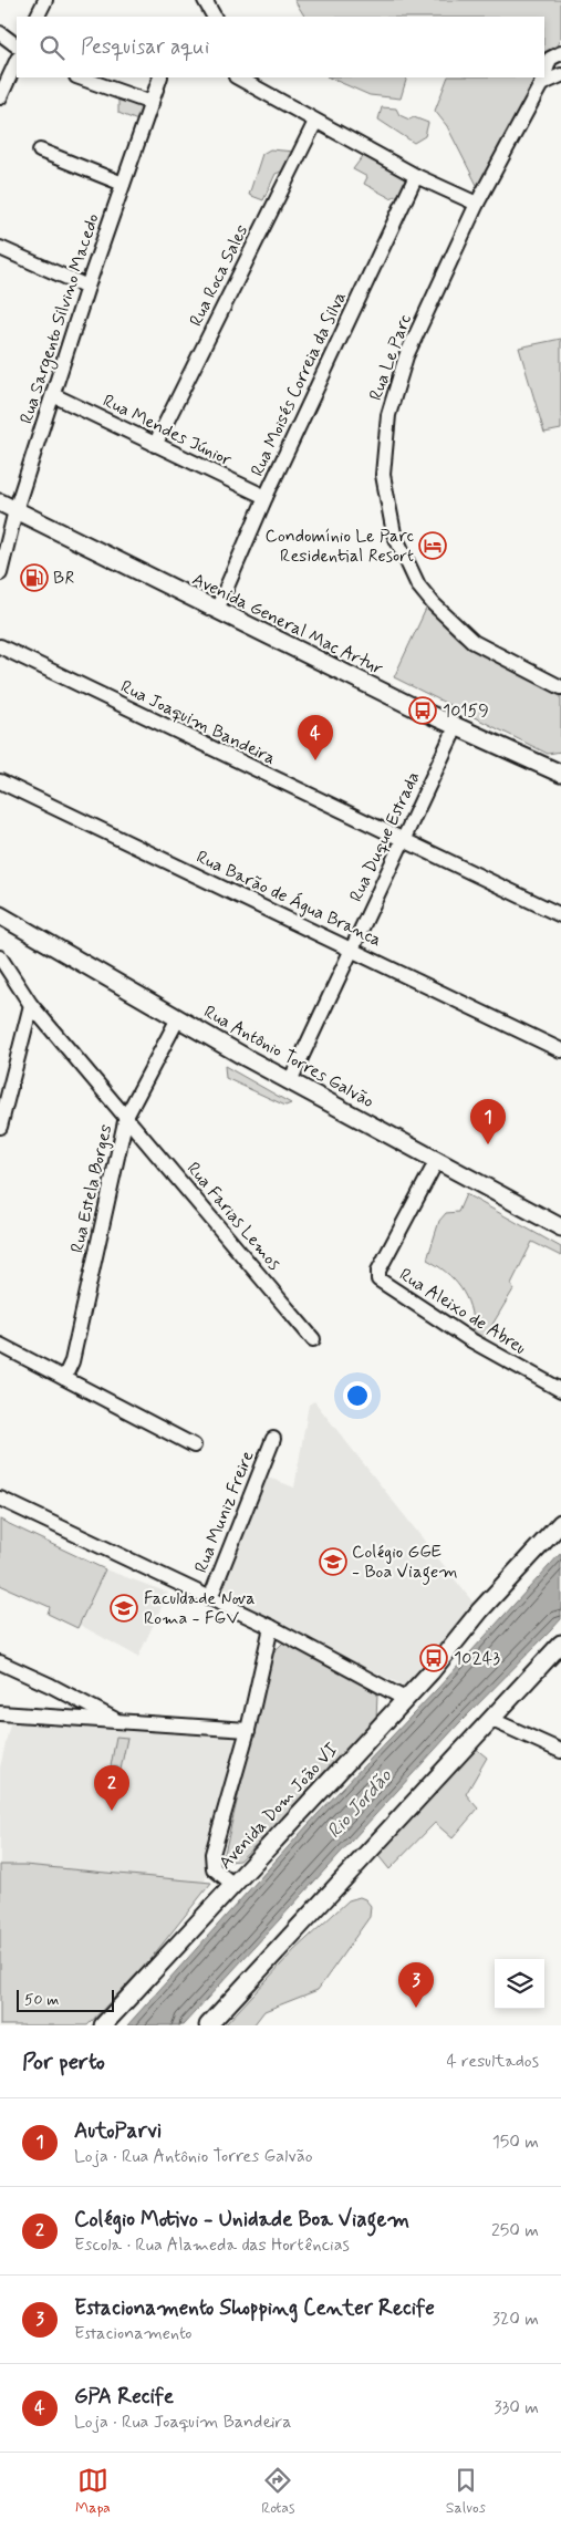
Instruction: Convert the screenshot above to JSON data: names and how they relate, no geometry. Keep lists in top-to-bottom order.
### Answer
{
  "streets": {
    "main road": ["Avenida General Mac Artur", "Rua Antônio Torres Galvão", "Avenida Dom João VI"],
    "street": [
      "Rua Roca Sales",
      "Rua Sargento Silvino Macedo",
      "Rua Le Parc",
      "Rua Moisés Correia da Silva",
      "Rua Mendes Júnior",
      "Rua Joaquim Bandeira",
      "Rua Duque Estrada",
      "Rua Barão de Água Branca",
      "Rua Estela Borges",
      "Rua Farias Lemos",
      "Rua Aleixo de Abreu",
      "Rua Muniz Freire"
    ]
  },
  "crossings": [
    ["Rua Roca Sales", "Rua Mendes Júnior"],
    ["Rua Sargento Silvino Macedo", "Rua Mendes Júnior"],
    ["Rua Sargento Silvino Macedo", "Avenida General Mac Artur"],
    ["Rua Moisés Correia da Silva", "Rua Mendes Júnior"],
    ["Rua Moisés Correia da Silva", "Avenida General Mac Artur"],
    ["Avenida General Mac Artur", "Rua Duque Estrada"],
    ["Rua Joaquim Bandeira", "Rua Duque Estrada"],
    ["Rua Duque Estrada", "Rua Barão de Água Branca"],
    ["Rua Duque Estrada", "Rua Antônio Torres Galvão"],
    ["Rua Antônio Torres Galvão", "Rua Estela Borges"],
    ["Rua Antônio Torres Galvão", "Rua Aleixo de Abreu"],
    ["Rua Estela Borges", "Rua Farias Lemos"]
  ],
  "water": ["Rio Jordão"],
  "places": {
    "hotel": ["Condomínio Le Parc Residential Resort"],
    "fuel station": ["BR"],
    "bus stop": ["10159", "10243"],
    "school or university": ["Colégio GGE - Boa Viagem", "Faculdade Nova Roma - FGV"]
  },
  "scale_bar": "50 m",
  "page": {
    "search": "Pesquisar aqui",
    "pins": [
      "4",
      "1",
      "2",
      "3"
    ],
    "scale": "50 m",
    "heading": ["Por perto", "4 resultados"],
    "list": [
      {
        "mark": "1",
        "name": "AutoParvi",
        "note": "Loja · Rua Antônio Torres Galvão",
        "value": "150 m"
      },
      {
        "mark": "2",
        "name": "Colégio Motivo - Unidade Boa Viagem",
        "note": "Escola · Rua Alameda das Hortências",
        "value": "250 m"
      },
      {
        "mark": "3",
        "name": "Estacionamento Shopping Center Recife",
        "note": "Estacionamento",
        "value": "320 m"
      },
      {
        "mark": "4",
        "name": "GPA Recife",
        "note": "Loja · Rua Joaquim Bandeira",
        "value": "330 m"
      }
    ],
    "nav": ["Mapa", "Rotas", "Salvos"]
  }
}
